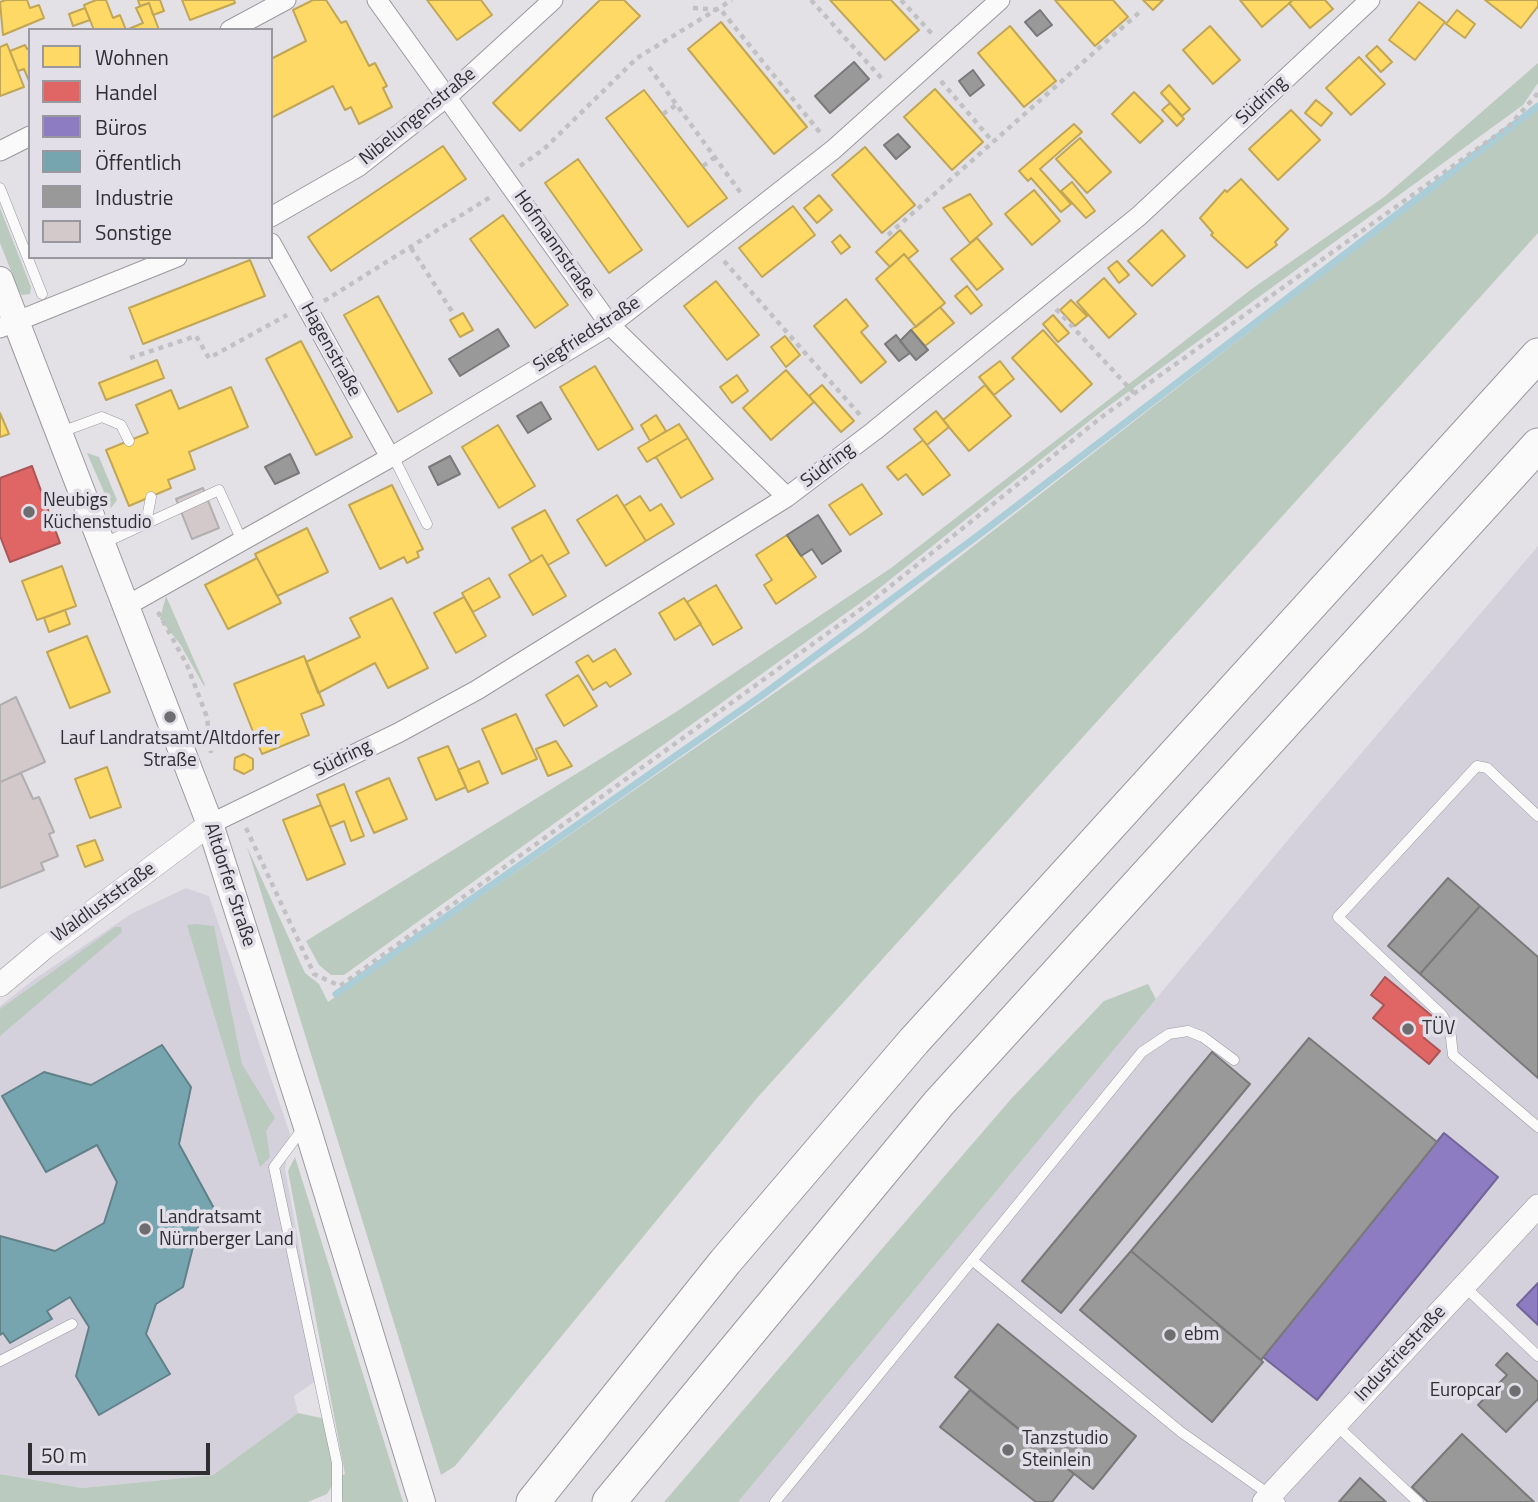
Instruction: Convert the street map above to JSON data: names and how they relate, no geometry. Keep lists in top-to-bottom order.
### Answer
{
  "streets": {
    "main road": ["Altdorfer Straße"],
    "street": [
      "Südring",
      "Nibelungenstraße",
      "Hofmannstraße",
      "Siegfriedstraße",
      "Hagenstraße",
      "Waldluststraße",
      "Industriestraße"
    ]
  },
  "crossings": [
    ["Südring", "Hofmannstraße"],
    ["Südring", "Altdorfer Straße"],
    ["Südring", "Waldluststraße"],
    ["Nibelungenstraße", "Hofmannstraße"],
    ["Hofmannstraße", "Siegfriedstraße"],
    ["Siegfriedstraße", "Hagenstraße"],
    ["Siegfriedstraße", "Altdorfer Straße"],
    ["Altdorfer Straße", "Waldluststraße"]
  ],
  "places": [
    "Neubigs Küchenstudio",
    "Lauf Landratsamt/Altdorfer Straße",
    "TÜV",
    "Landratsamt Nürnberger Land",
    "ebm",
    "Europcar",
    "Tanzstudio Steinlein"
  ],
  "legend": [
    "Wohnen",
    "Handel",
    "Büros",
    "Öffentlich",
    "Industrie",
    "Sonstige"
  ],
  "scale_bar": "50 m"
}
